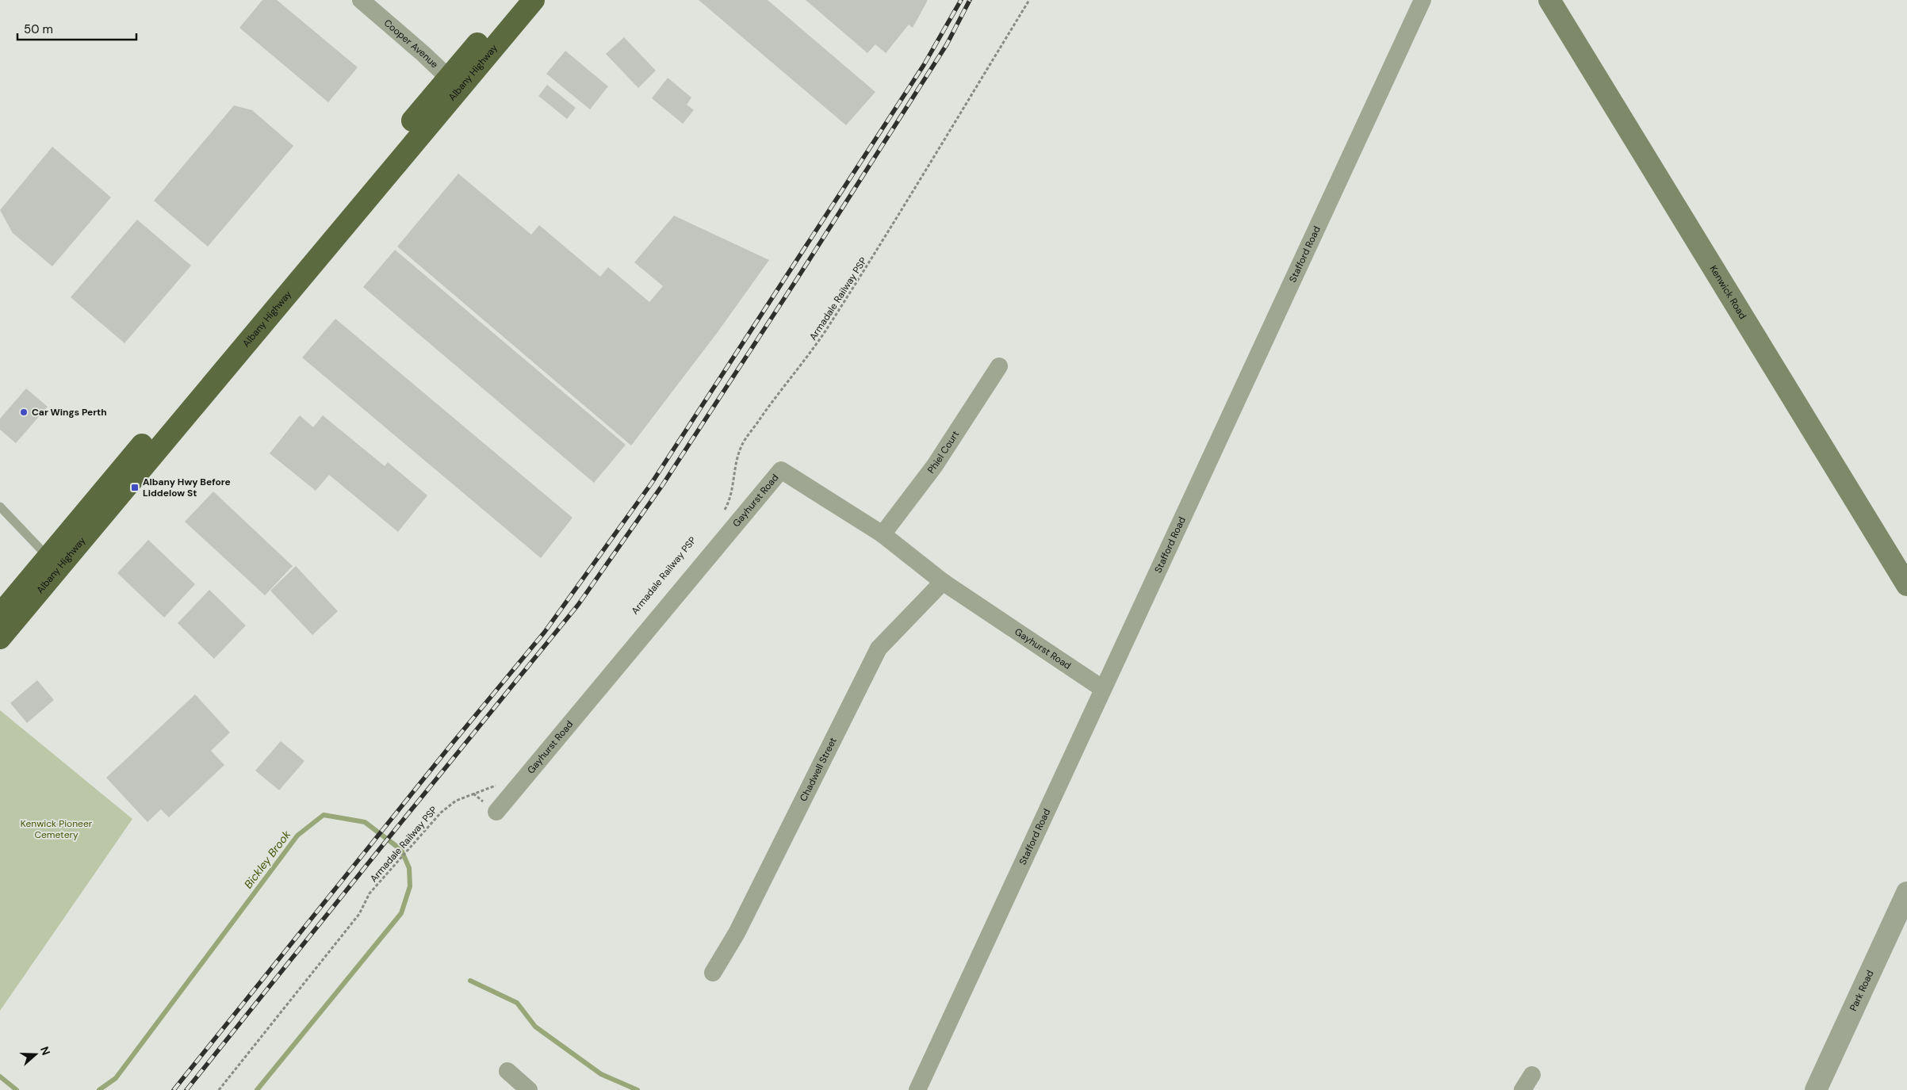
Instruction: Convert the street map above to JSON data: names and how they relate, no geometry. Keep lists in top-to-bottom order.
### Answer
{
  "streets": {
    "highway": ["Albany Highway"],
    "main road": ["Kenwick Road"],
    "street": [
      "Cooper Avenue",
      "Stafford Road",
      "Phiel Court",
      "Gayhurst Road",
      "Chadwell Street",
      "Park Road"
    ],
    "path": ["Armadale Railway PSP"]
  },
  "crossings": [
    ["Cooper Avenue", "Albany Highway"],
    ["Stafford Road", "Gayhurst Road"],
    ["Phiel Court", "Gayhurst Road"],
    ["Gayhurst Road", "Chadwell Street"]
  ],
  "water": ["Bickley Brook"],
  "parks": ["Kenwick Pioneer Cemetery"],
  "places": {
    "other": ["Car Wings Perth"],
    "transit": ["Albany Hwy Before Liddelow St"]
  },
  "scale_bar": "50 m",
  "north": "right"
}
